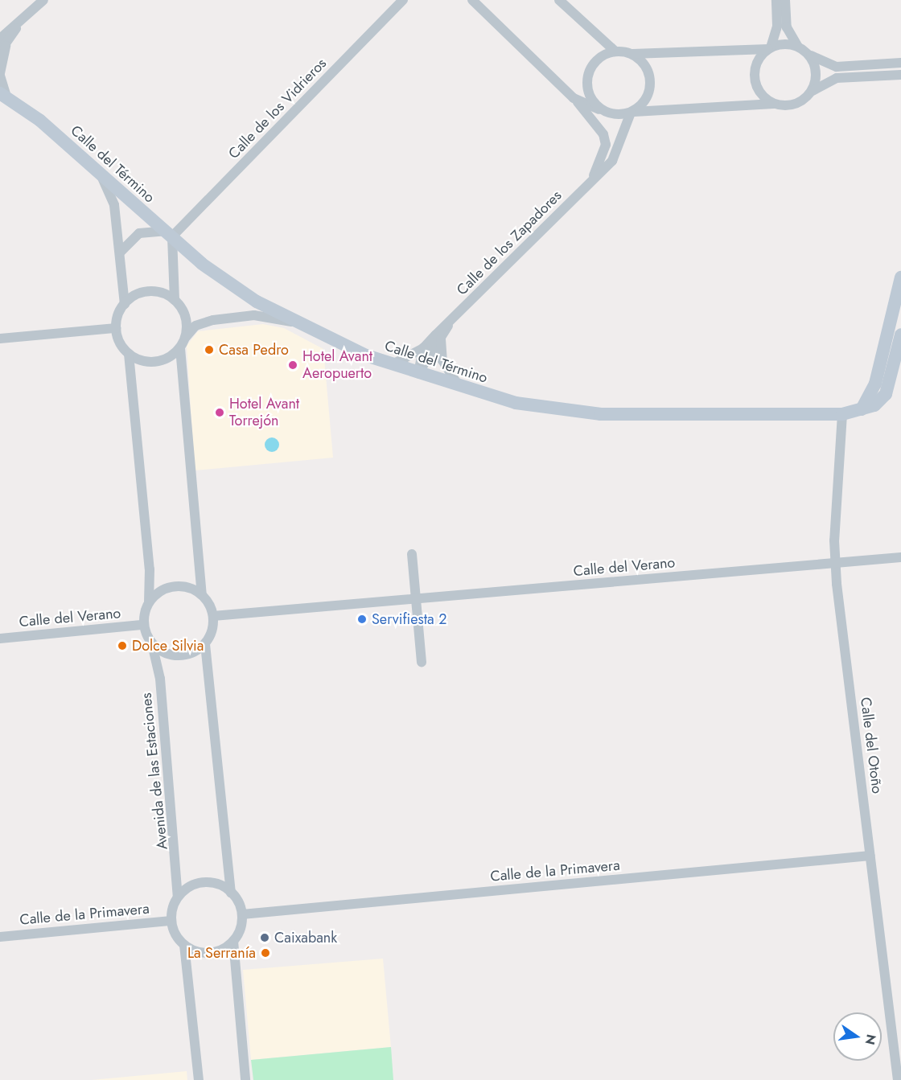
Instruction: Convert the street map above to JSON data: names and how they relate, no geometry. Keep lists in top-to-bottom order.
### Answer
{
  "streets": {
    "street": [
      "Calle de los Vidrieros",
      "Calle del Término",
      "Calle de los Zapadores",
      "Calle del Verano",
      "Calle del Otoño",
      "Avenida de las Estaciones",
      "Calle de la Primavera"
    ]
  },
  "crossings": [
    ["Calle de los Vidrieros", "Calle del Término"],
    ["Calle del Término", "Calle de los Zapadores"],
    ["Calle del Término", "Calle del Otoño"],
    ["Calle del Verano", "Calle del Otoño"],
    ["Calle del Verano", "Avenida de las Estaciones"],
    ["Calle del Otoño", "Calle de la Primavera"],
    ["Avenida de las Estaciones", "Calle de la Primavera"]
  ],
  "places": [
    "Casa Pedro",
    "Hotel Avant Aeropuerto",
    "Hotel Avant Torrejón",
    "Servifiesta 2",
    "Dolce Silvia",
    "Caixabank",
    "La Serranía"
  ],
  "north": "right"
}
